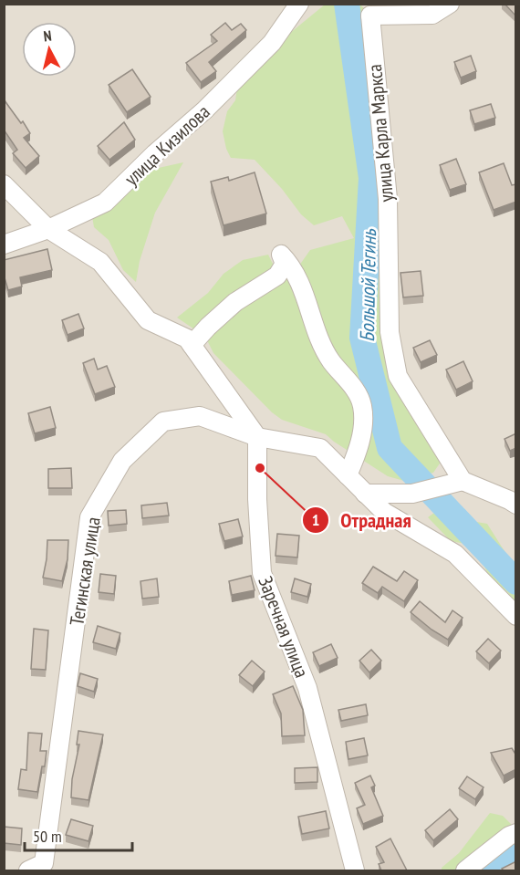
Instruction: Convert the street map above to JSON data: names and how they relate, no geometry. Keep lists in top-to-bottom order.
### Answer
{
  "streets": {
    "street": [
      "улица Карла Маркса",
      "улица Кизилова",
      "Тегинская улица",
      "Заречная улица"
    ]
  },
  "crossings": [
    ["Тегинская улица", "Заречная улица"]
  ],
  "water": ["Большой Тегинь"],
  "places": ["Отрадная"],
  "scale_bar": "50 m",
  "north": "top"
}
